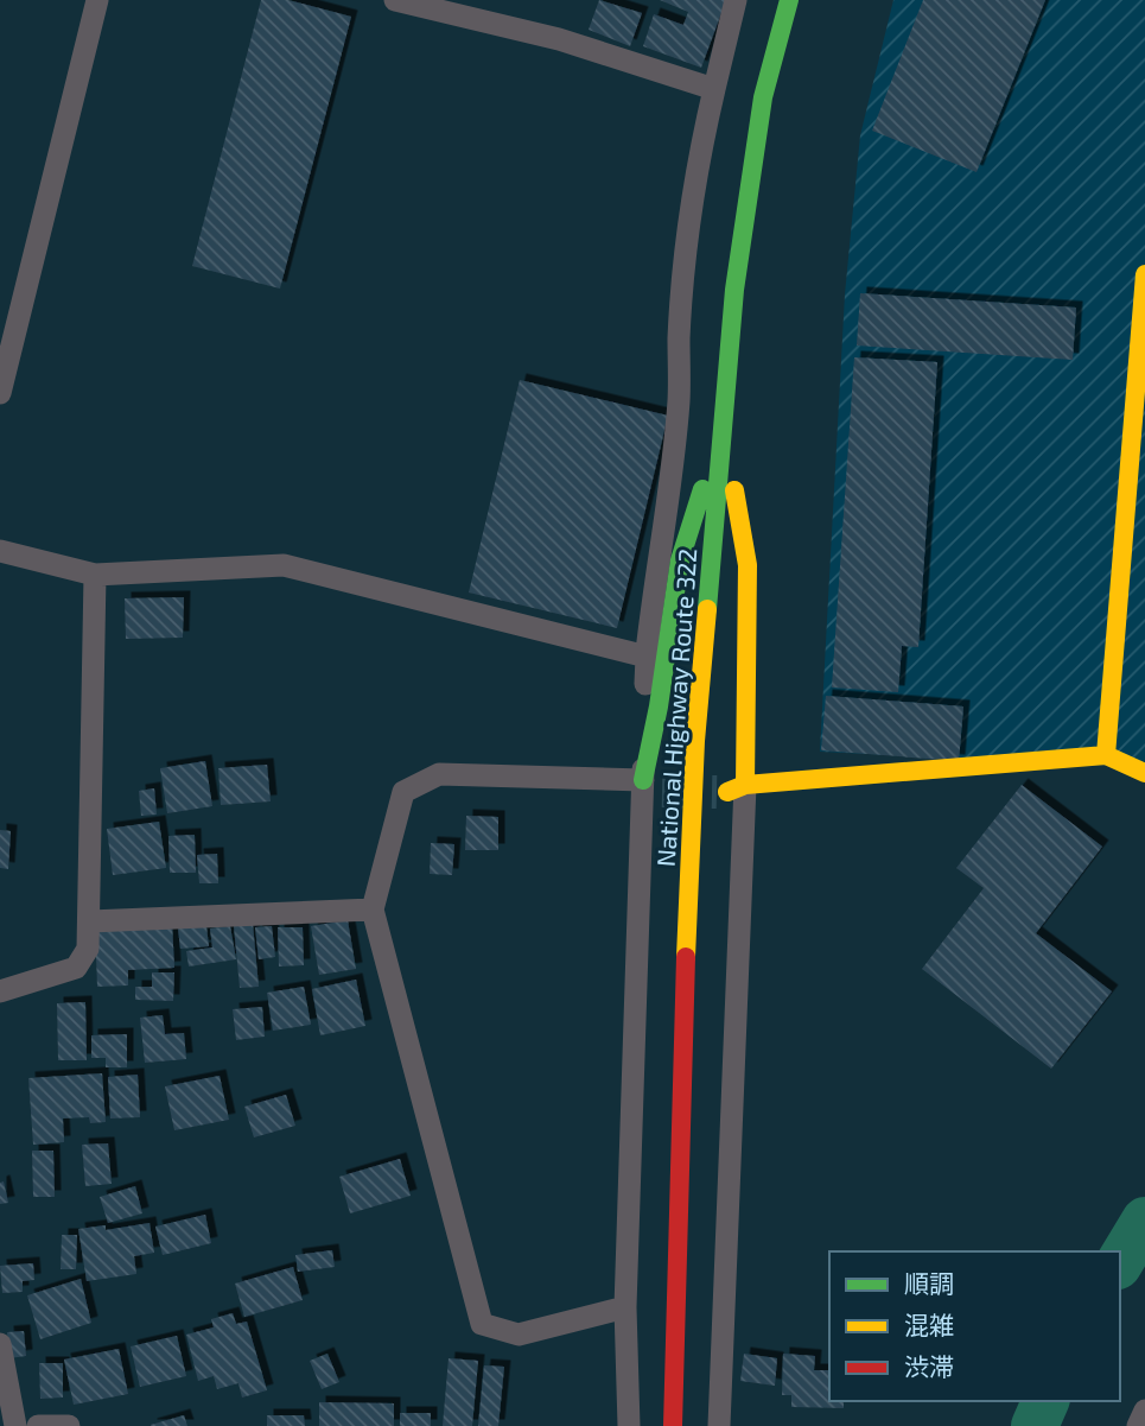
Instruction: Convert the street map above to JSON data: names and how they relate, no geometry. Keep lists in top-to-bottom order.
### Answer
{
  "streets": {
    "main road": ["National Highway Route 322"]
  },
  "legend": ["順調", "混雑", "渋滞"]
}
